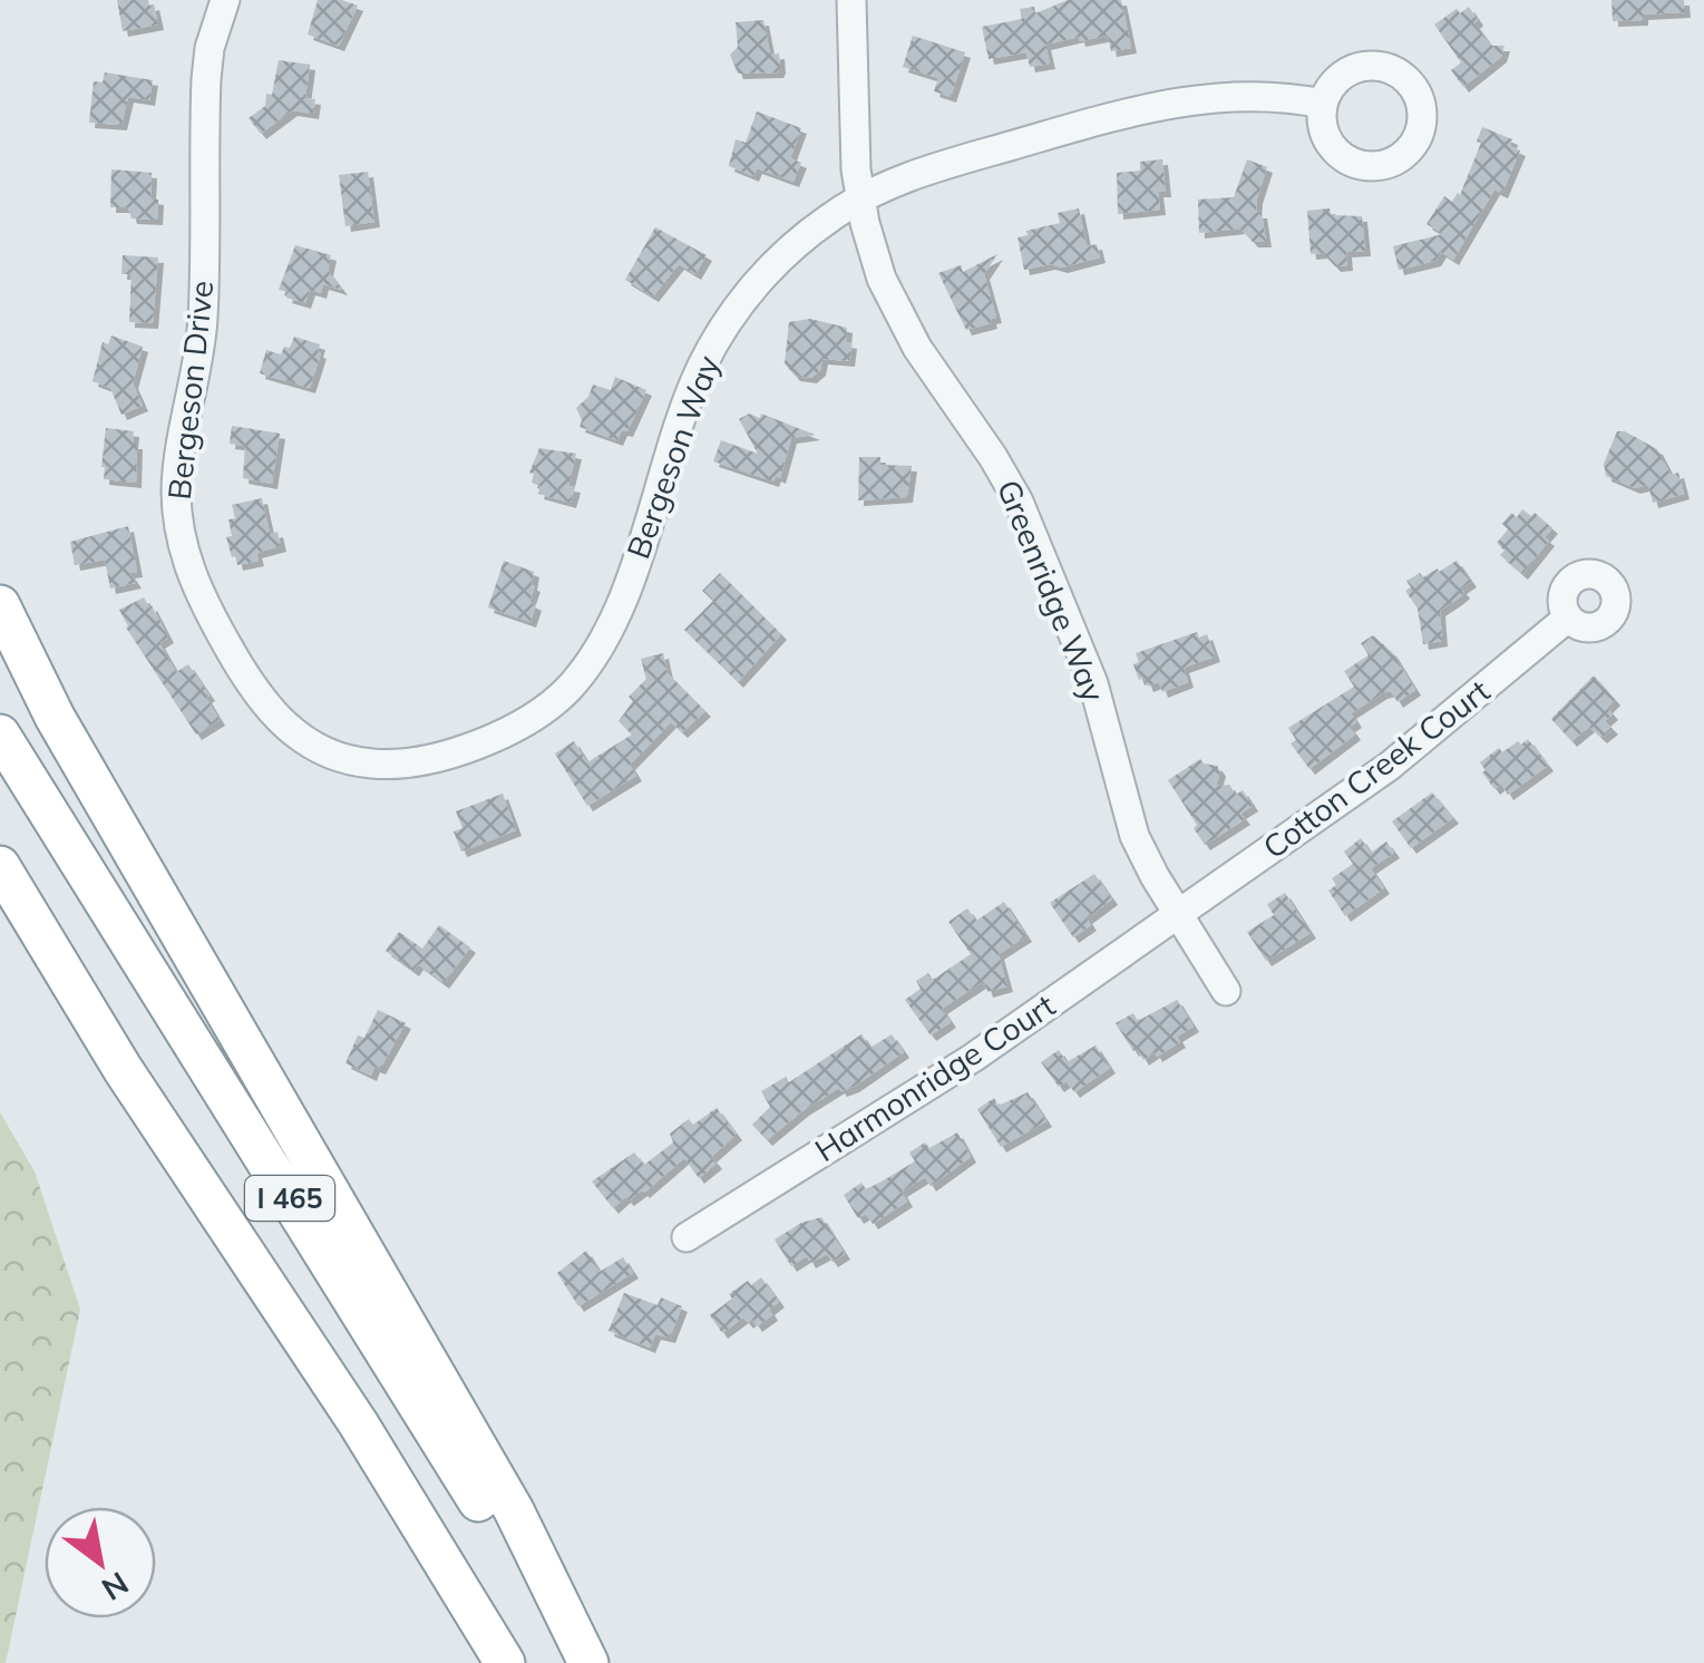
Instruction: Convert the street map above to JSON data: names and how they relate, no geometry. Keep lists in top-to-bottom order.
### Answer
{
  "streets": {
    "highway": ["I 465"],
    "street": [
      "Bergeson Drive",
      "Bergeson Way",
      "Greenridge Way",
      "Cotton Creek Court",
      "Harmonridge Court"
    ]
  },
  "crossings": [
    ["Bergeson Drive", "Bergeson Way"],
    ["Bergeson Way", "Greenridge Way"],
    ["Greenridge Way", "Cotton Creek Court"],
    ["Greenridge Way", "Harmonridge Court"],
    ["Cotton Creek Court", "Harmonridge Court"]
  ],
  "north": "bottom right"
}
